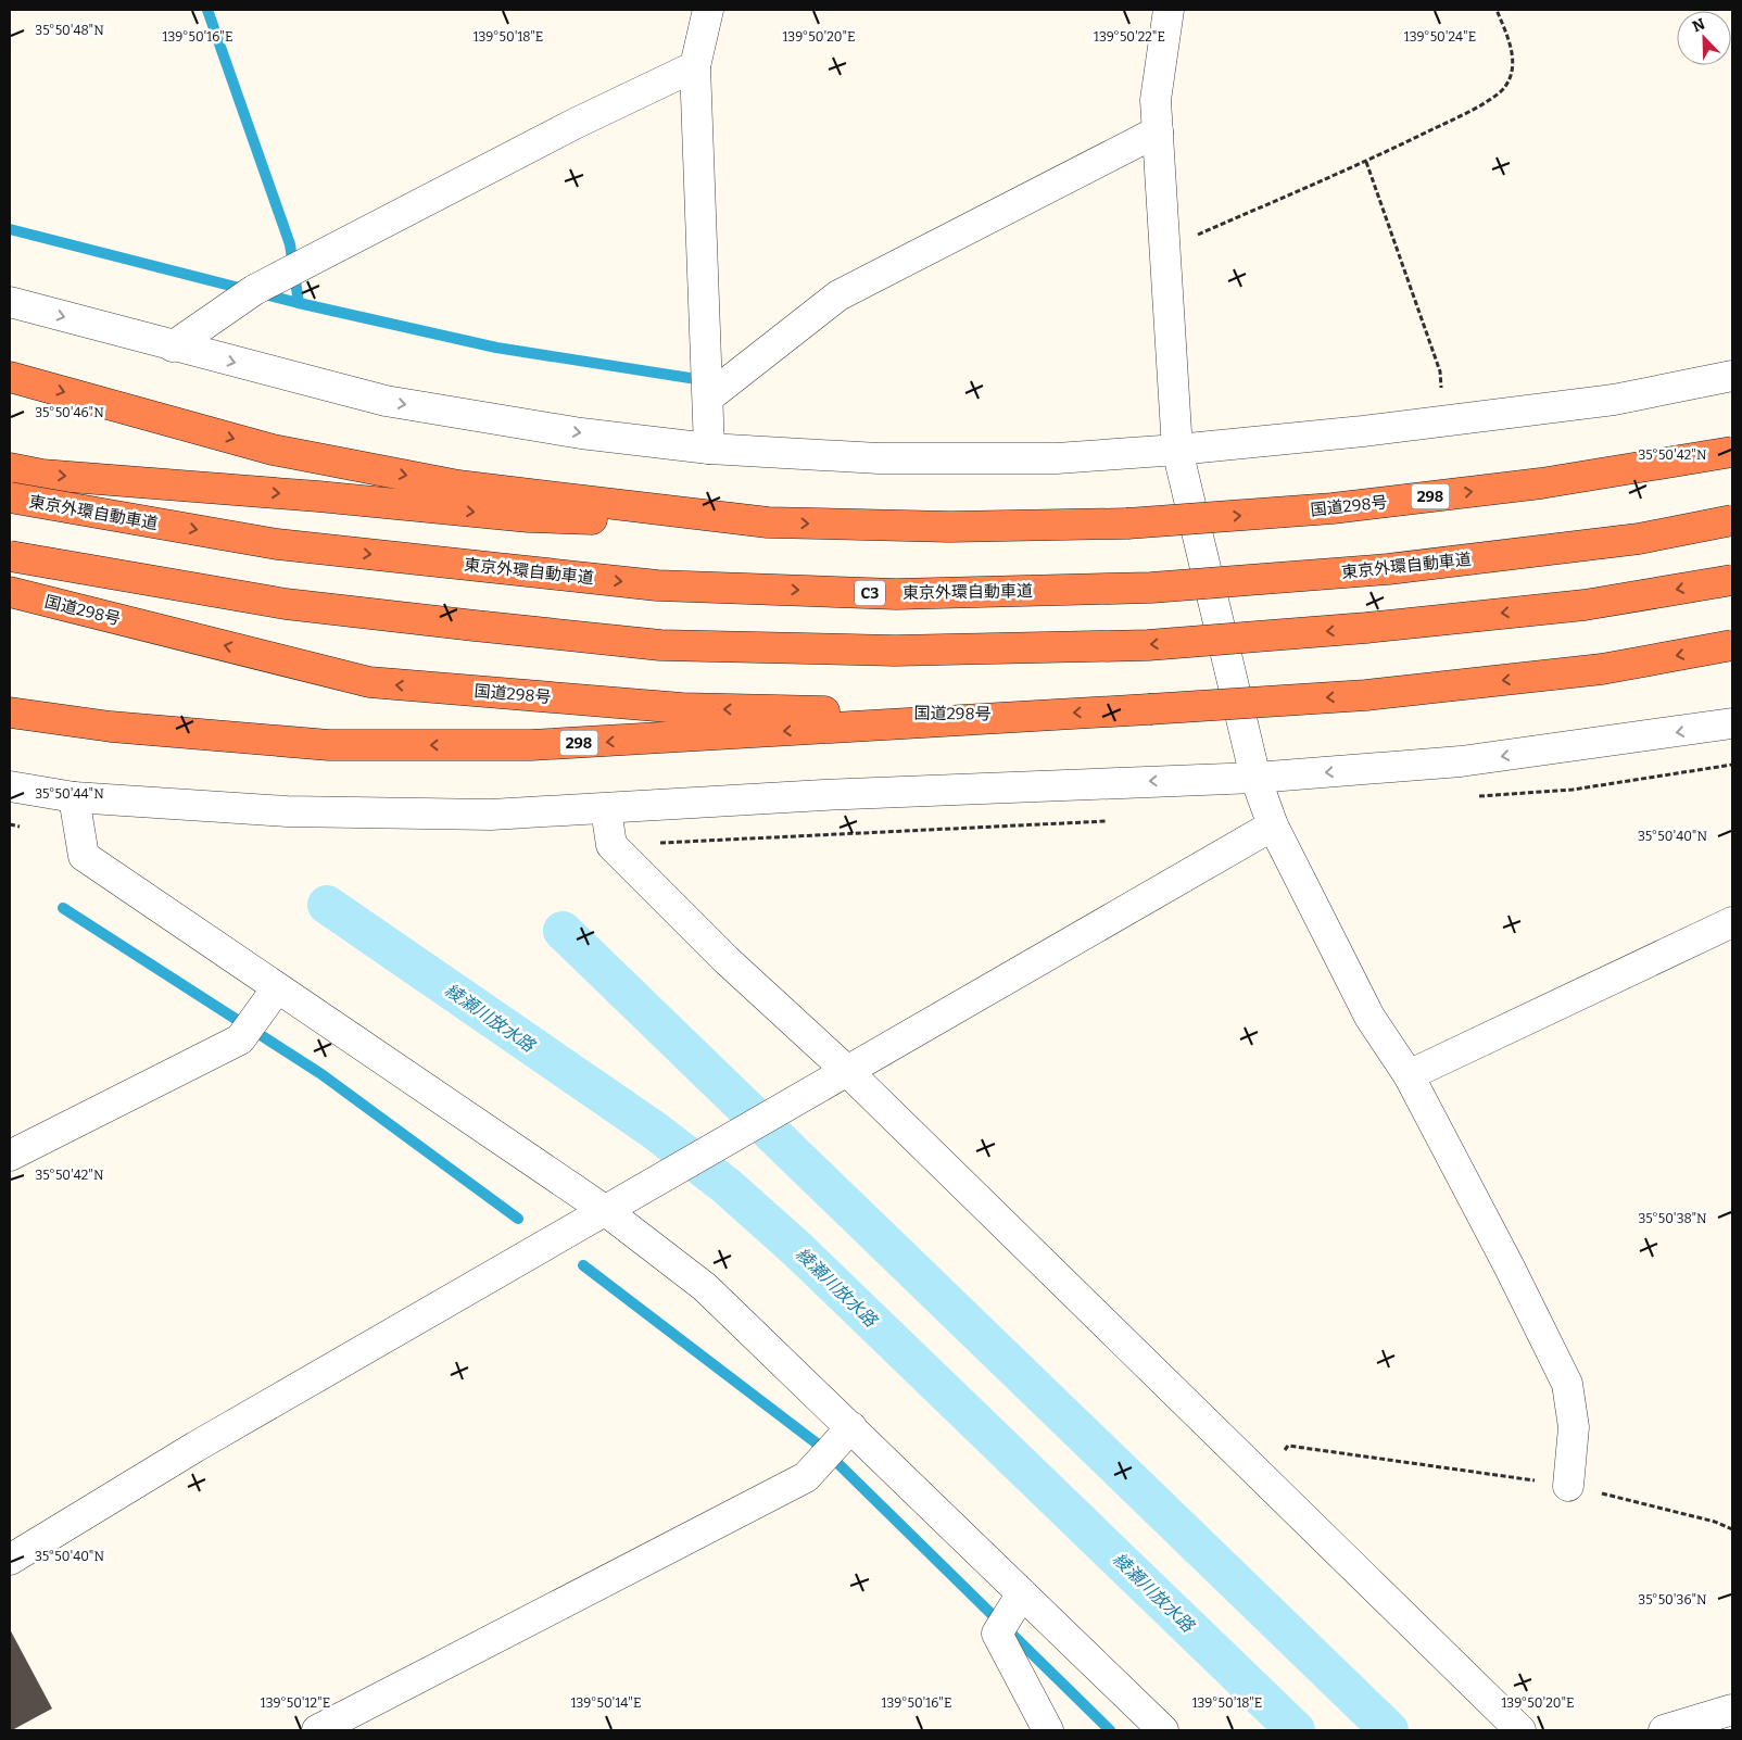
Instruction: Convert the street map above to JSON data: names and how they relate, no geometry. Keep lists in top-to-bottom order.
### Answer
{
  "streets": {
    "highway": [
      "298",
      "国道298号",
      "東京外環自動車道",
      "C3"
    ]
  },
  "water": ["綾瀬川放水路"],
  "north": "top left",
  "coordinates": [
    "35°50'48\"N",
    "139°50'16\"E",
    "139°50'18\"E",
    "139°50'20\"E",
    "139°50'22\"E",
    "139°50'24\"E",
    "35°50'46\"N",
    "35°50'42\"N",
    "35°50'44\"N",
    "35°50'40\"N",
    "35°50'38\"N",
    "35°50'36\"N",
    "139°50'12\"E",
    "139°50'14\"E"
  ]
}
